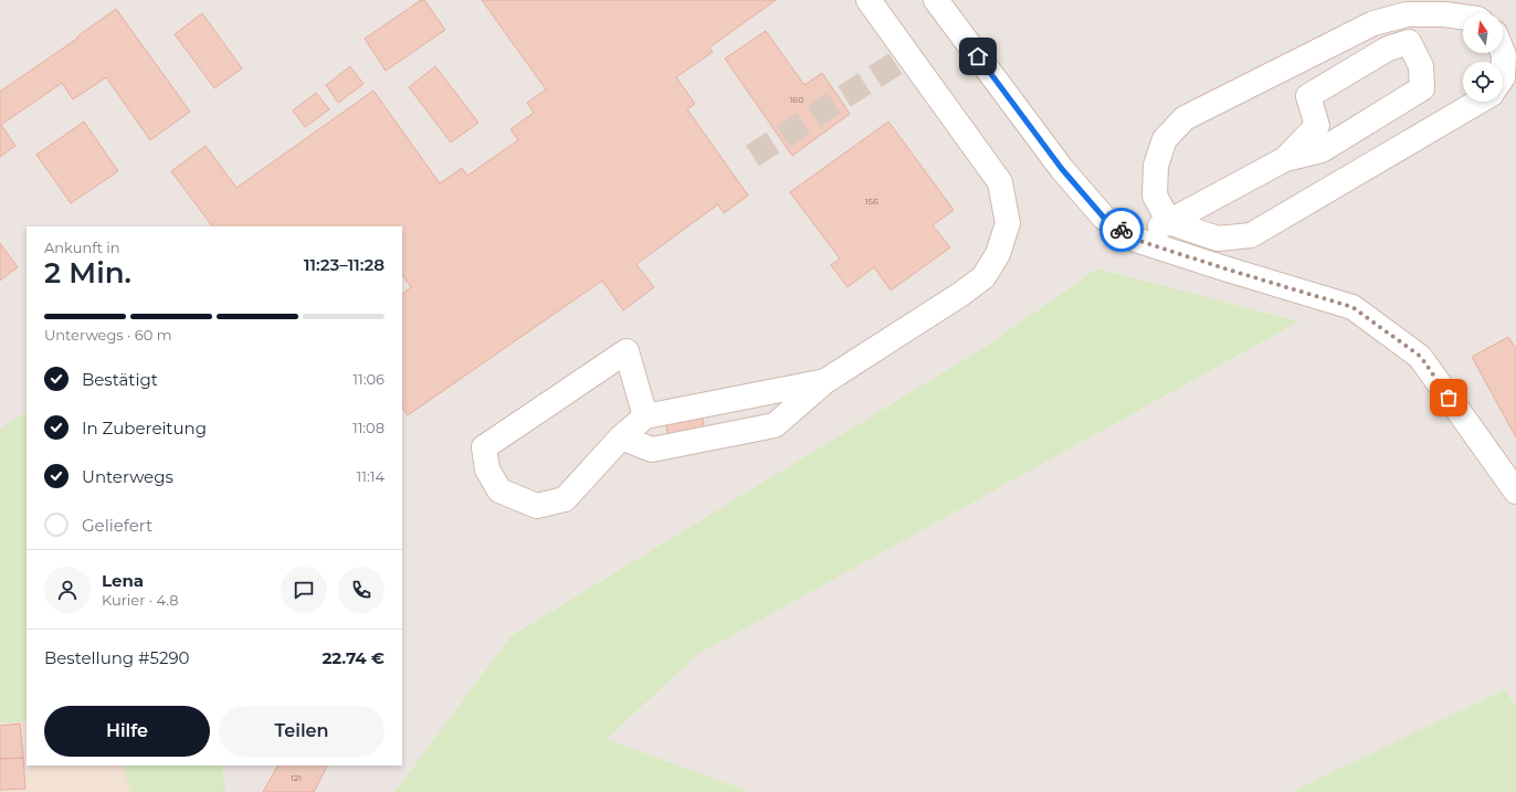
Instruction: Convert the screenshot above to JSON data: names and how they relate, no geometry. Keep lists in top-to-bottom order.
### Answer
{
  "house_numbers": ["160", "156", "121"],
  "north": "top",
  "page": {
    "heading": ["2 Min.", "Ankunft in", "11:23–11:28"],
    "panel": [
      "Lena",
      "Kurier · 4.8",
      "Bestellung #5290",
      "22.74 €"
    ],
    "bar": "Unterwegs · 60 m",
    "list": [
      ["Bestätigt", "11:06"],
      ["In Zubereitung", "11:08"],
      ["Unterwegs", "11:14"],
      "Geliefert"
    ],
    "buttons": ["Hilfe", "Teilen"]
  }
}
